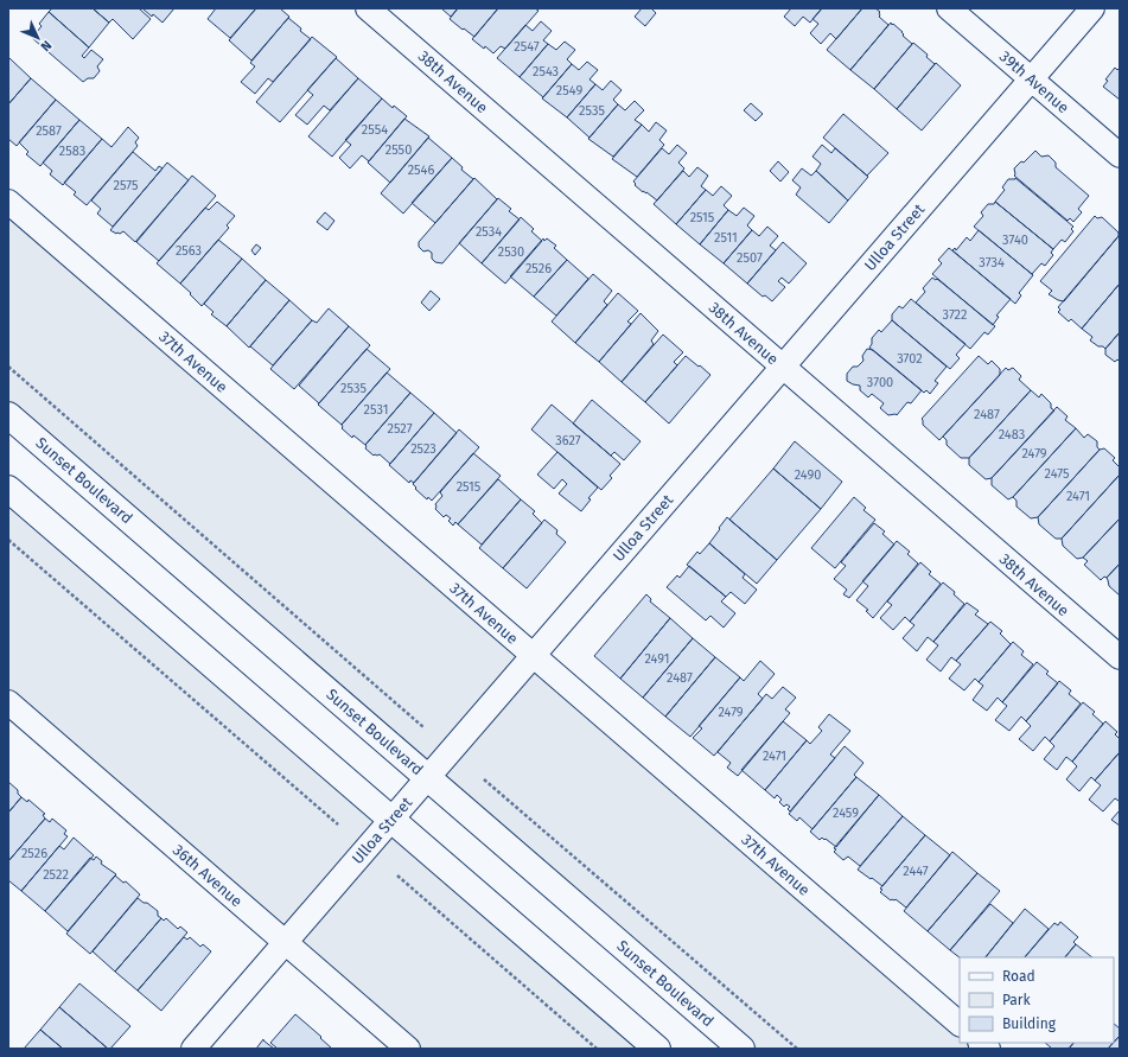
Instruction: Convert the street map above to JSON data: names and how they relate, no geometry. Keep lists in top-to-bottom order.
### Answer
{
  "streets": {
    "main road": ["Sunset Boulevard"],
    "street": [
      "38th Avenue",
      "39th Avenue",
      "Ulloa Street",
      "37th Avenue",
      "36th Avenue"
    ]
  },
  "crossings": [
    ["38th Avenue", "Ulloa Street"],
    ["39th Avenue", "Ulloa Street"],
    ["Ulloa Street", "37th Avenue"],
    ["Ulloa Street", "Sunset Boulevard"],
    ["Ulloa Street", "36th Avenue"]
  ],
  "house_numbers": [
    "2547",
    "2543",
    "2549",
    "2535",
    "2554",
    "2587",
    "2550",
    "2583",
    "2546",
    "2575",
    "2515",
    "2534",
    "2511",
    "3740",
    "2563",
    "2530",
    "2507",
    "3734",
    "2526",
    "3722",
    "3702",
    "3700",
    "2535",
    "2531",
    "2487",
    "2527",
    "2483",
    "3627",
    "2523",
    "2479",
    "2475",
    "2490",
    "2515",
    "2471",
    "2491",
    "2487",
    "2479",
    "2471",
    "2459",
    "2526",
    "2447",
    "2522"
  ],
  "legend": ["Road", "Park", "Building"],
  "north": "bottom right"
}
